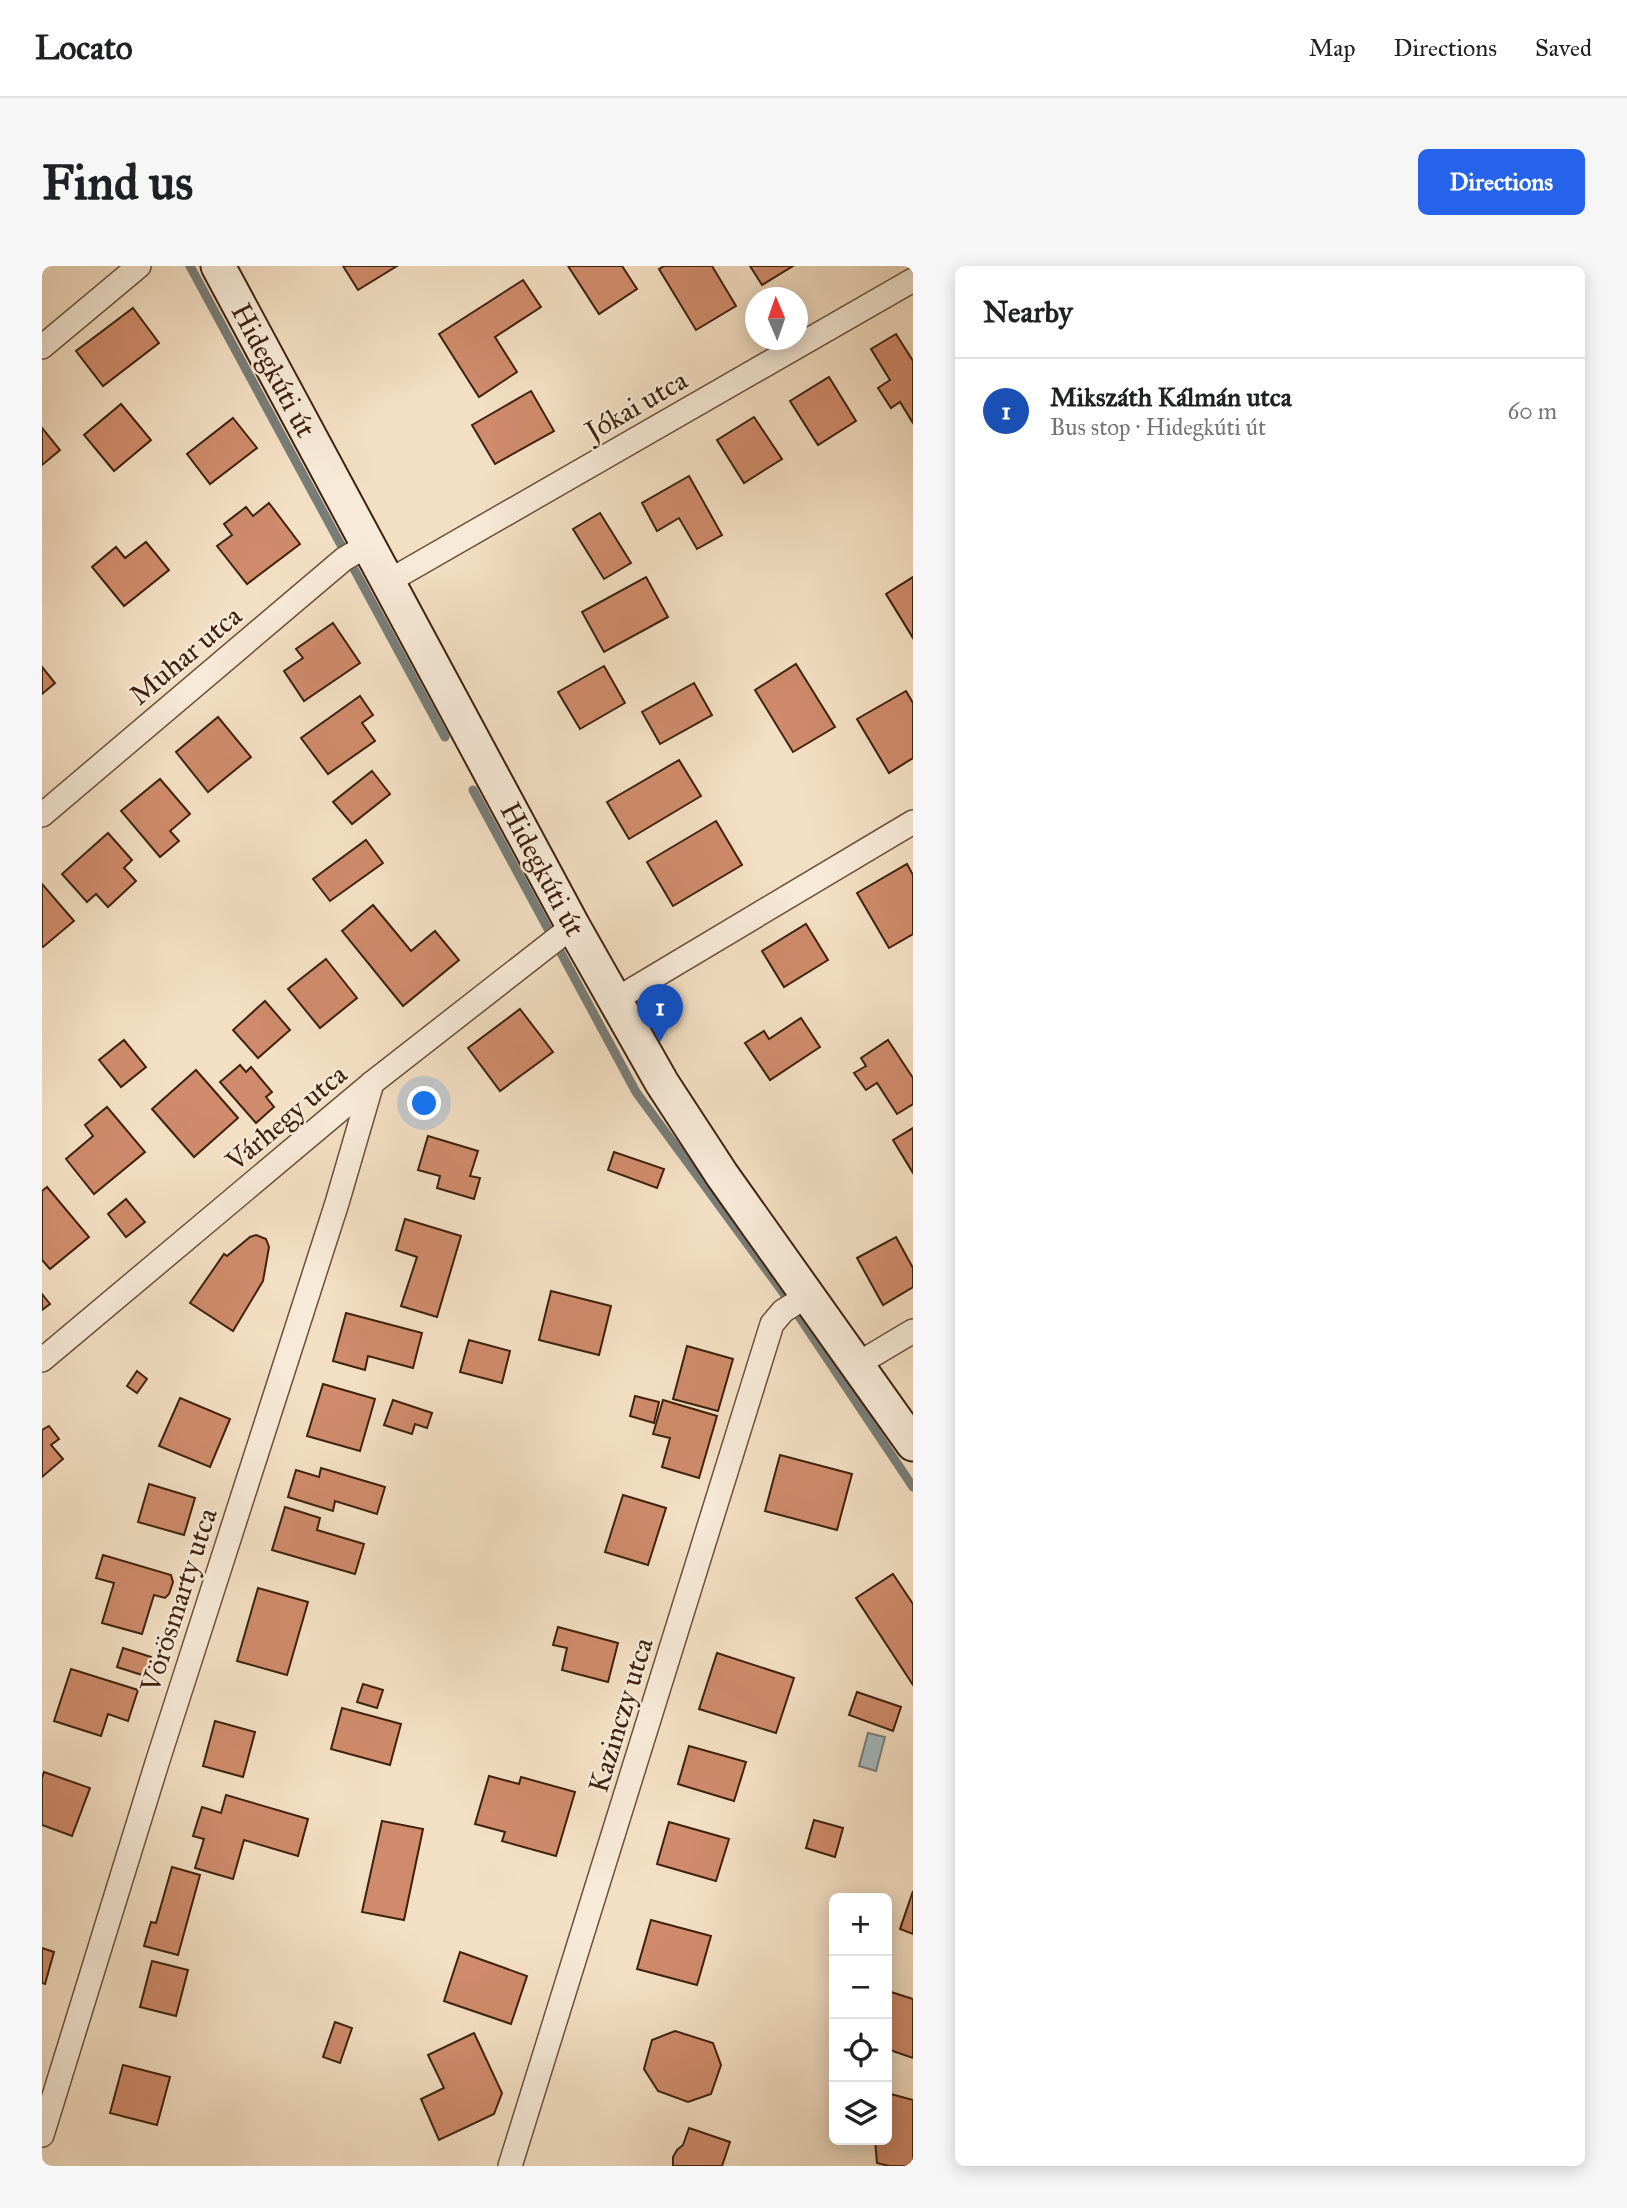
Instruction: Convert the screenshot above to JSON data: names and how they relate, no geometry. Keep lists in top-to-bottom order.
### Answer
{
  "streets": {
    "main road": ["Hidegkúti út"],
    "street": [
      "Jókai utca",
      "Muhar utca",
      "Várhegy utca",
      "Vörösmarty utca",
      "Kazinczy utca"
    ]
  },
  "crossings": [
    ["Hidegkúti út", "Jókai utca"],
    ["Hidegkúti út", "Muhar utca"],
    ["Hidegkúti út", "Várhegy utca"],
    ["Hidegkúti út", "Kazinczy utca"],
    ["Várhegy utca", "Vörösmarty utca"]
  ],
  "north": "top",
  "page": {
    "header": "Locato",
    "nav": ["Map", "Directions", "Saved"],
    "buttons": "Directions",
    "title": "Find us",
    "heading": "Nearby",
    "list": [
      {
        "mark": "1",
        "name": "Mikszáth Kálmán utca",
        "note": "Bus stop · Hidegkúti út",
        "value": "60 m"
      }
    ],
    "pins": "1",
    "map_buttons": ["+", "−"]
  }
}
